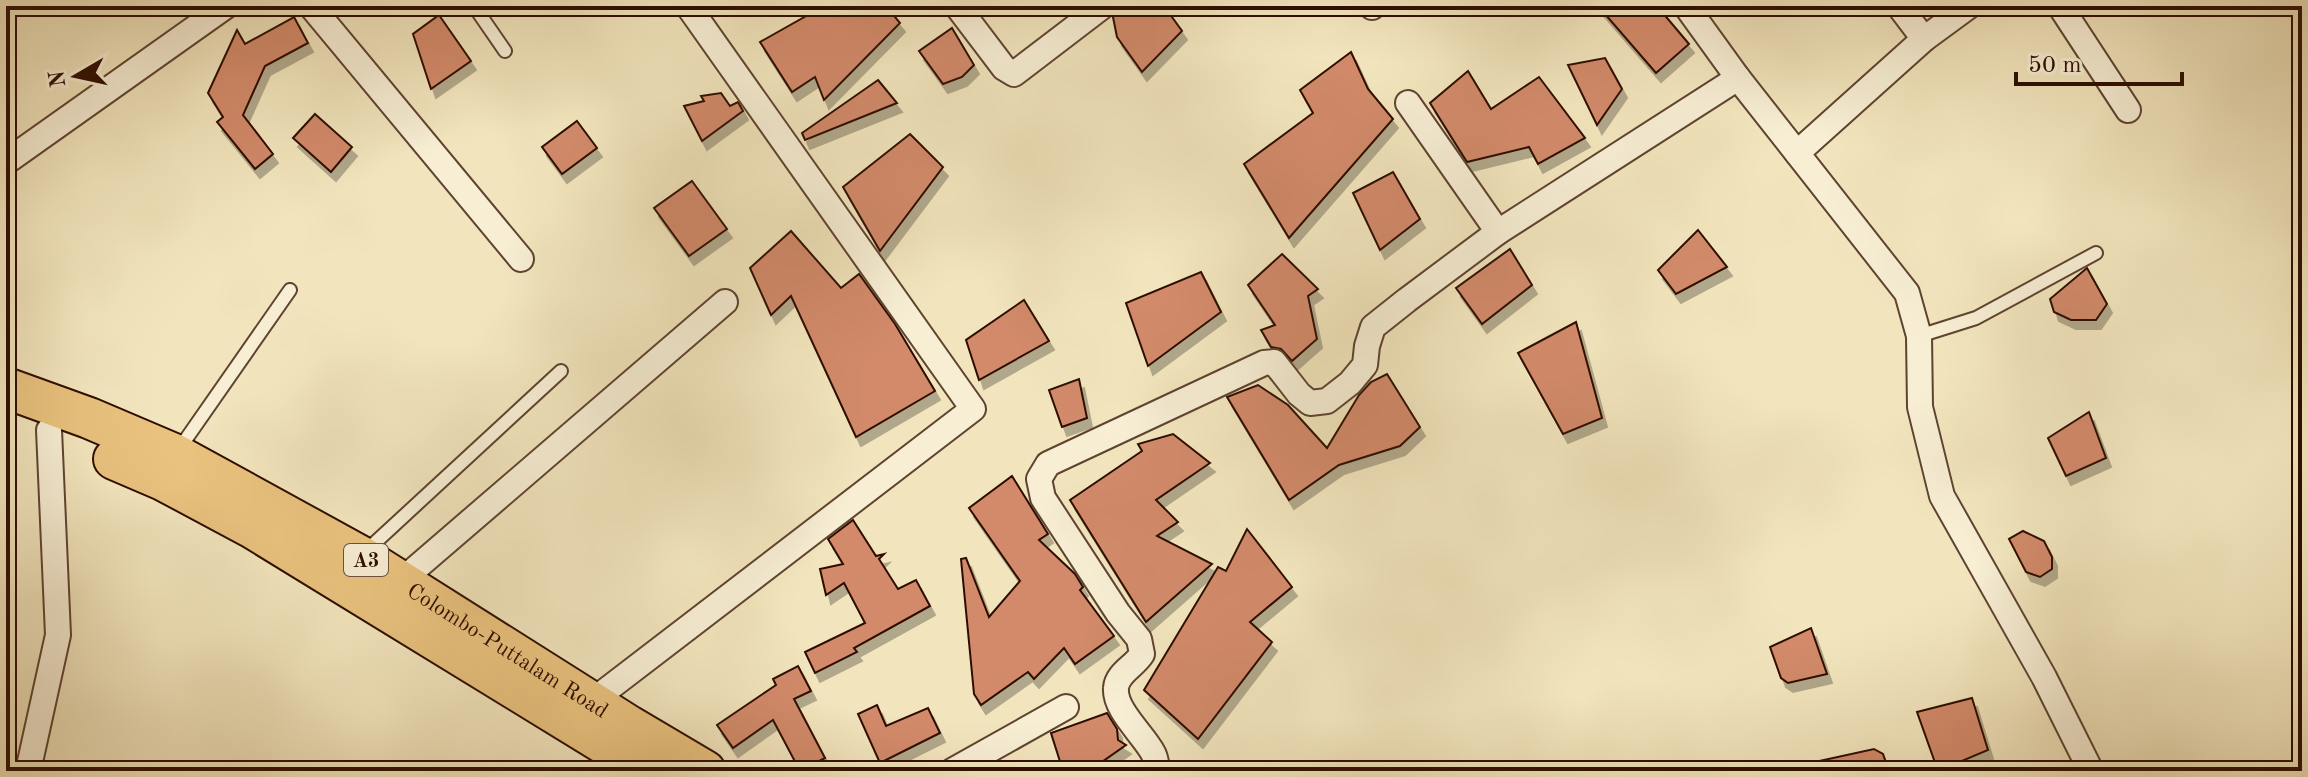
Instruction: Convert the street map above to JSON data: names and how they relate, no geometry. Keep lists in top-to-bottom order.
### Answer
{
  "streets": {
    "highway": ["A3", "Colombo-Puttalam Road"]
  },
  "scale_bar": "50 m",
  "north": "left"
}
